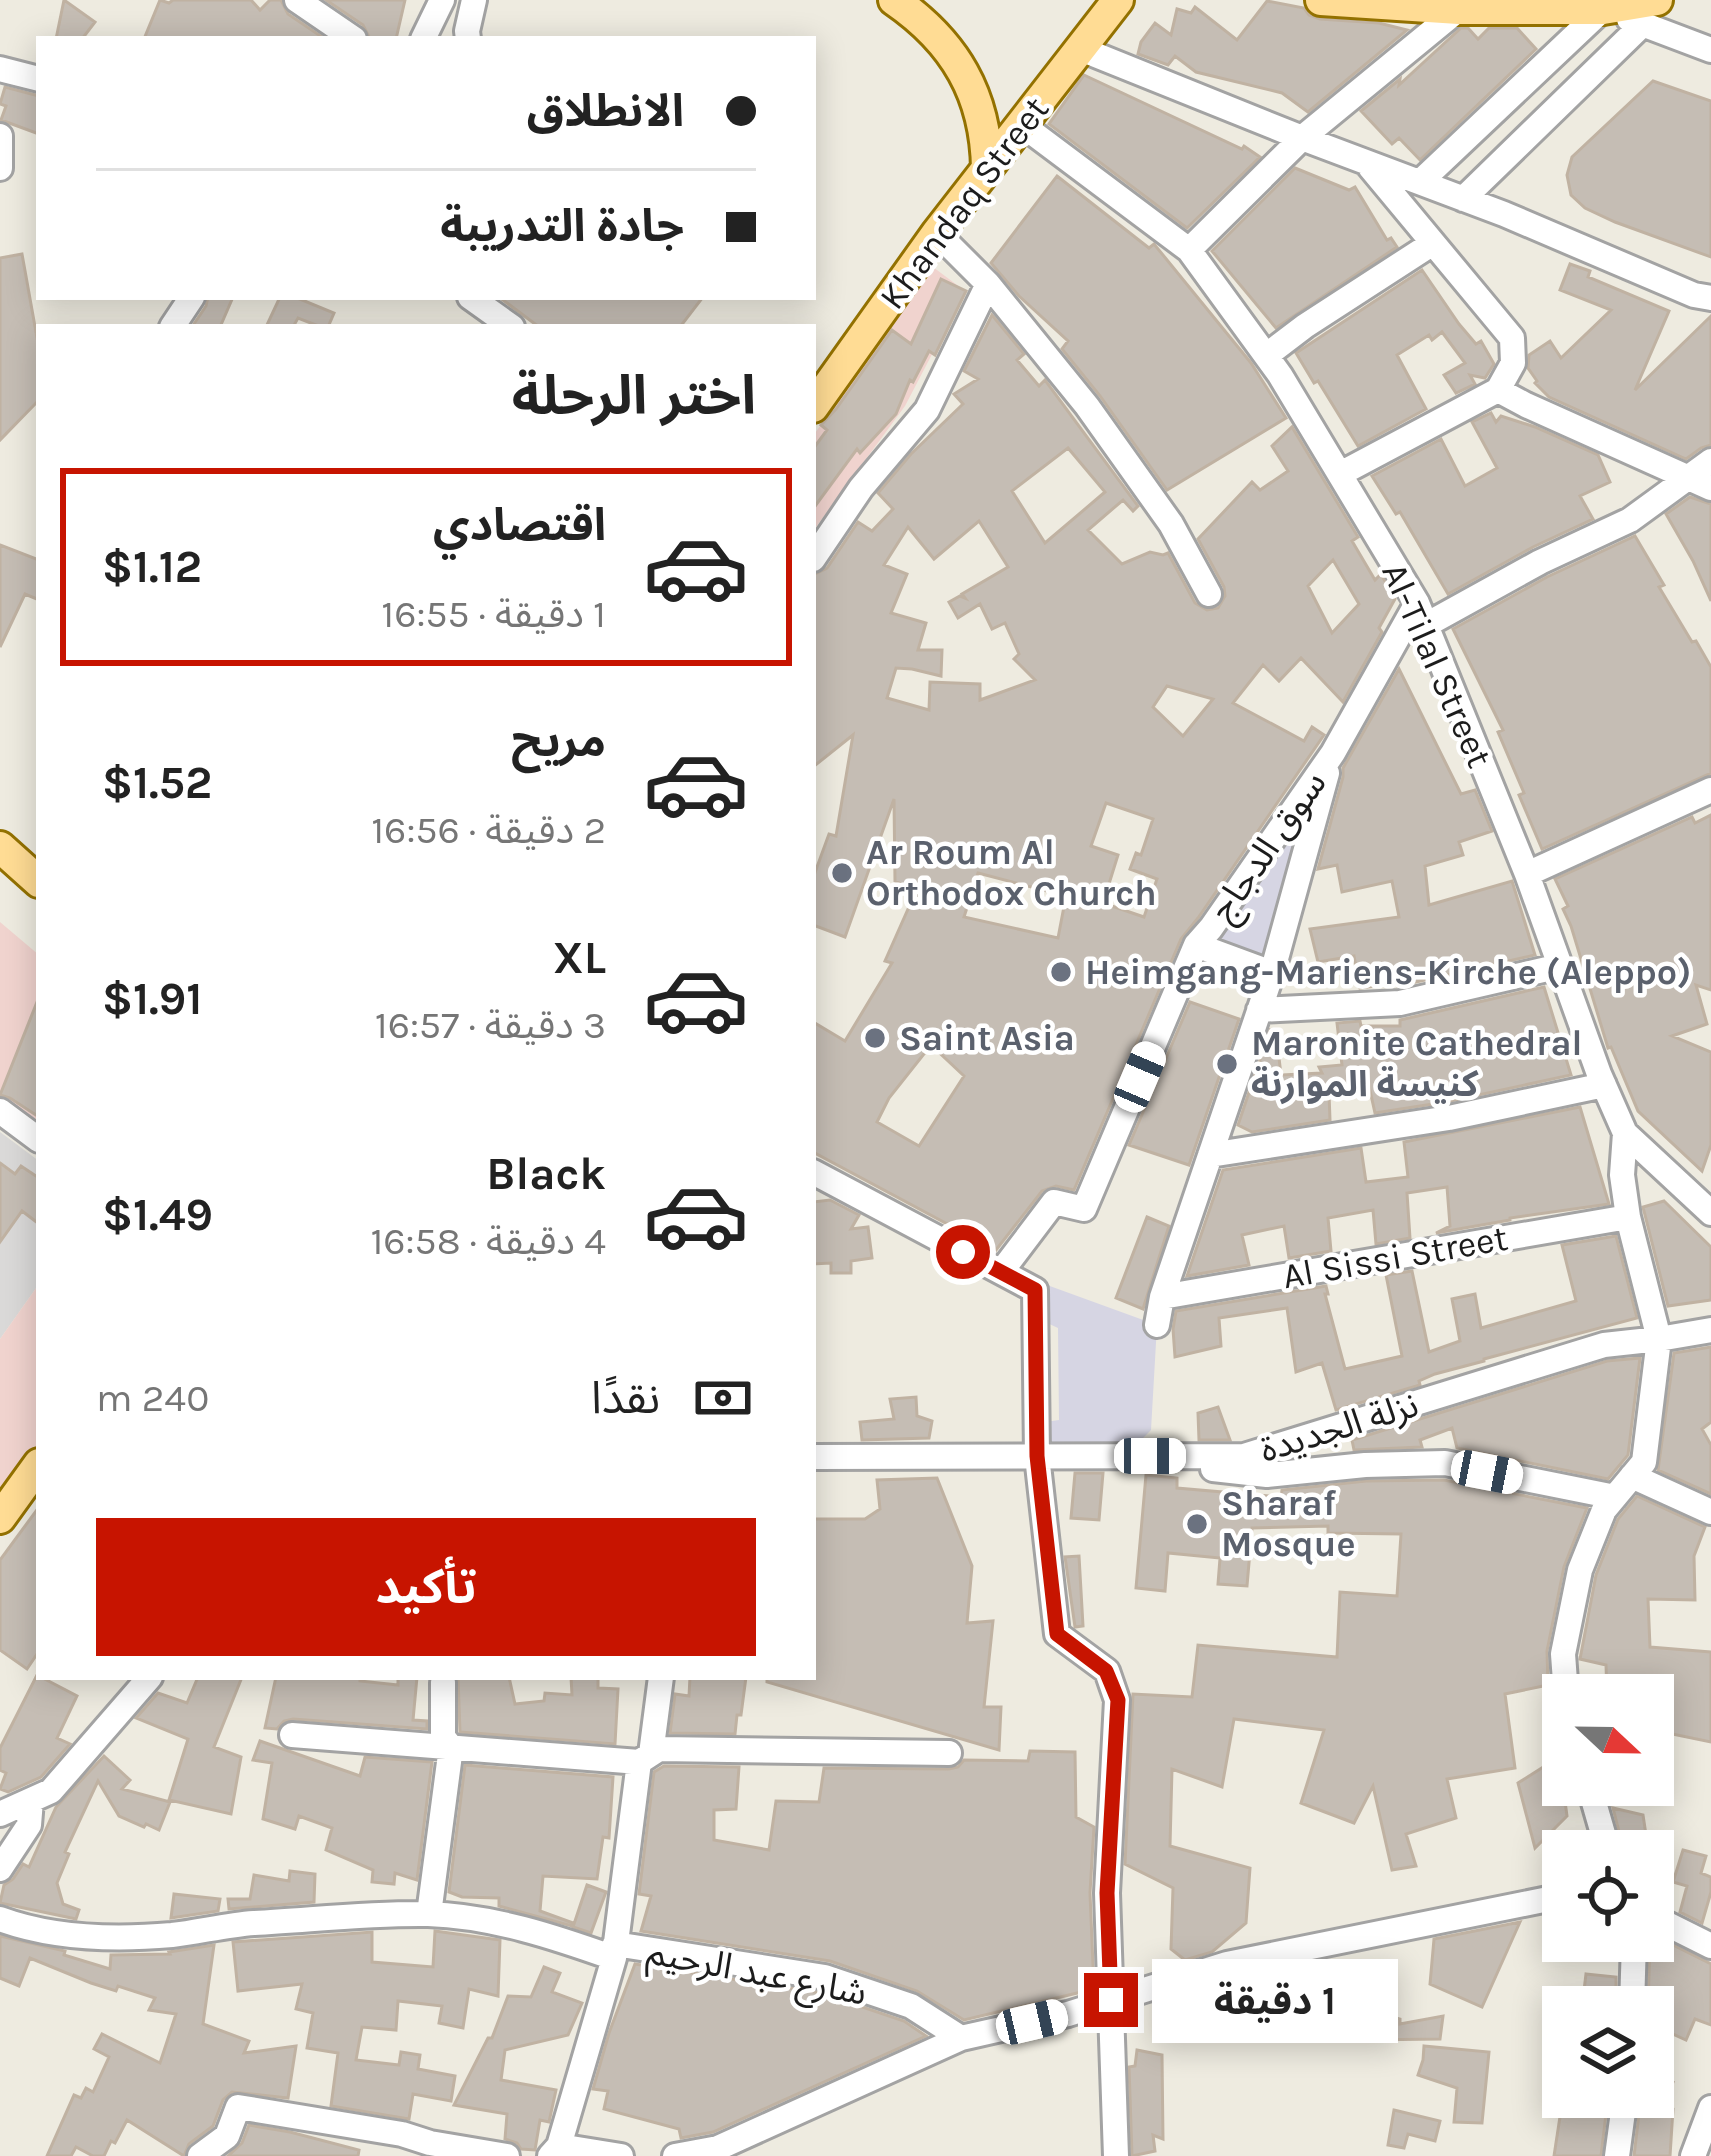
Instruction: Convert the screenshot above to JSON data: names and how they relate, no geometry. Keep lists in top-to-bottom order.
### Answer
{
  "streets": {
    "main road": ["Khandaq Street"],
    "street": [
      "Al-Tilal Street",
      "سوق الدجاج",
      "Al Sissi Street",
      "نزلة الجديدة",
      "شارع عبد الرحيم"
    ]
  },
  "crossings": [
    ["Khandaq Street", "Al-Tilal Street"],
    ["Al-Tilal Street", "سوق الدجاج"]
  ],
  "places": [
    "Ar Roum Al Orthodox Church",
    "Heimgang-Mariens-Kirche (Aleppo)",
    "Saint Asia",
    "Maronite Cathedral كنيسة الموارنة",
    "Sharaf Mosque"
  ],
  "north": "right",
  "page": {
    "banner": ["الانطلاق", "جادة التدريبة"],
    "heading": "اختر الرحلة",
    "list": [
      {
        "name": "اقتصادي",
        "note": "1 دقيقة · 16:55",
        "value": "$1.12"
      },
      {
        "name": "مريح",
        "note": "2 دقيقة · 16:56",
        "value": "$1.52"
      },
      {
        "name": "XL",
        "note": "3 دقيقة · 16:57",
        "value": "$1.91"
      },
      {
        "name": "Black",
        "note": "4 دقيقة · 16:58",
        "value": "$1.49"
      }
    ],
    "pay": ["نقدًا", "240 m"],
    "buttons": "تأكيد",
    "bubble": "1 دقيقة"
  }
}
